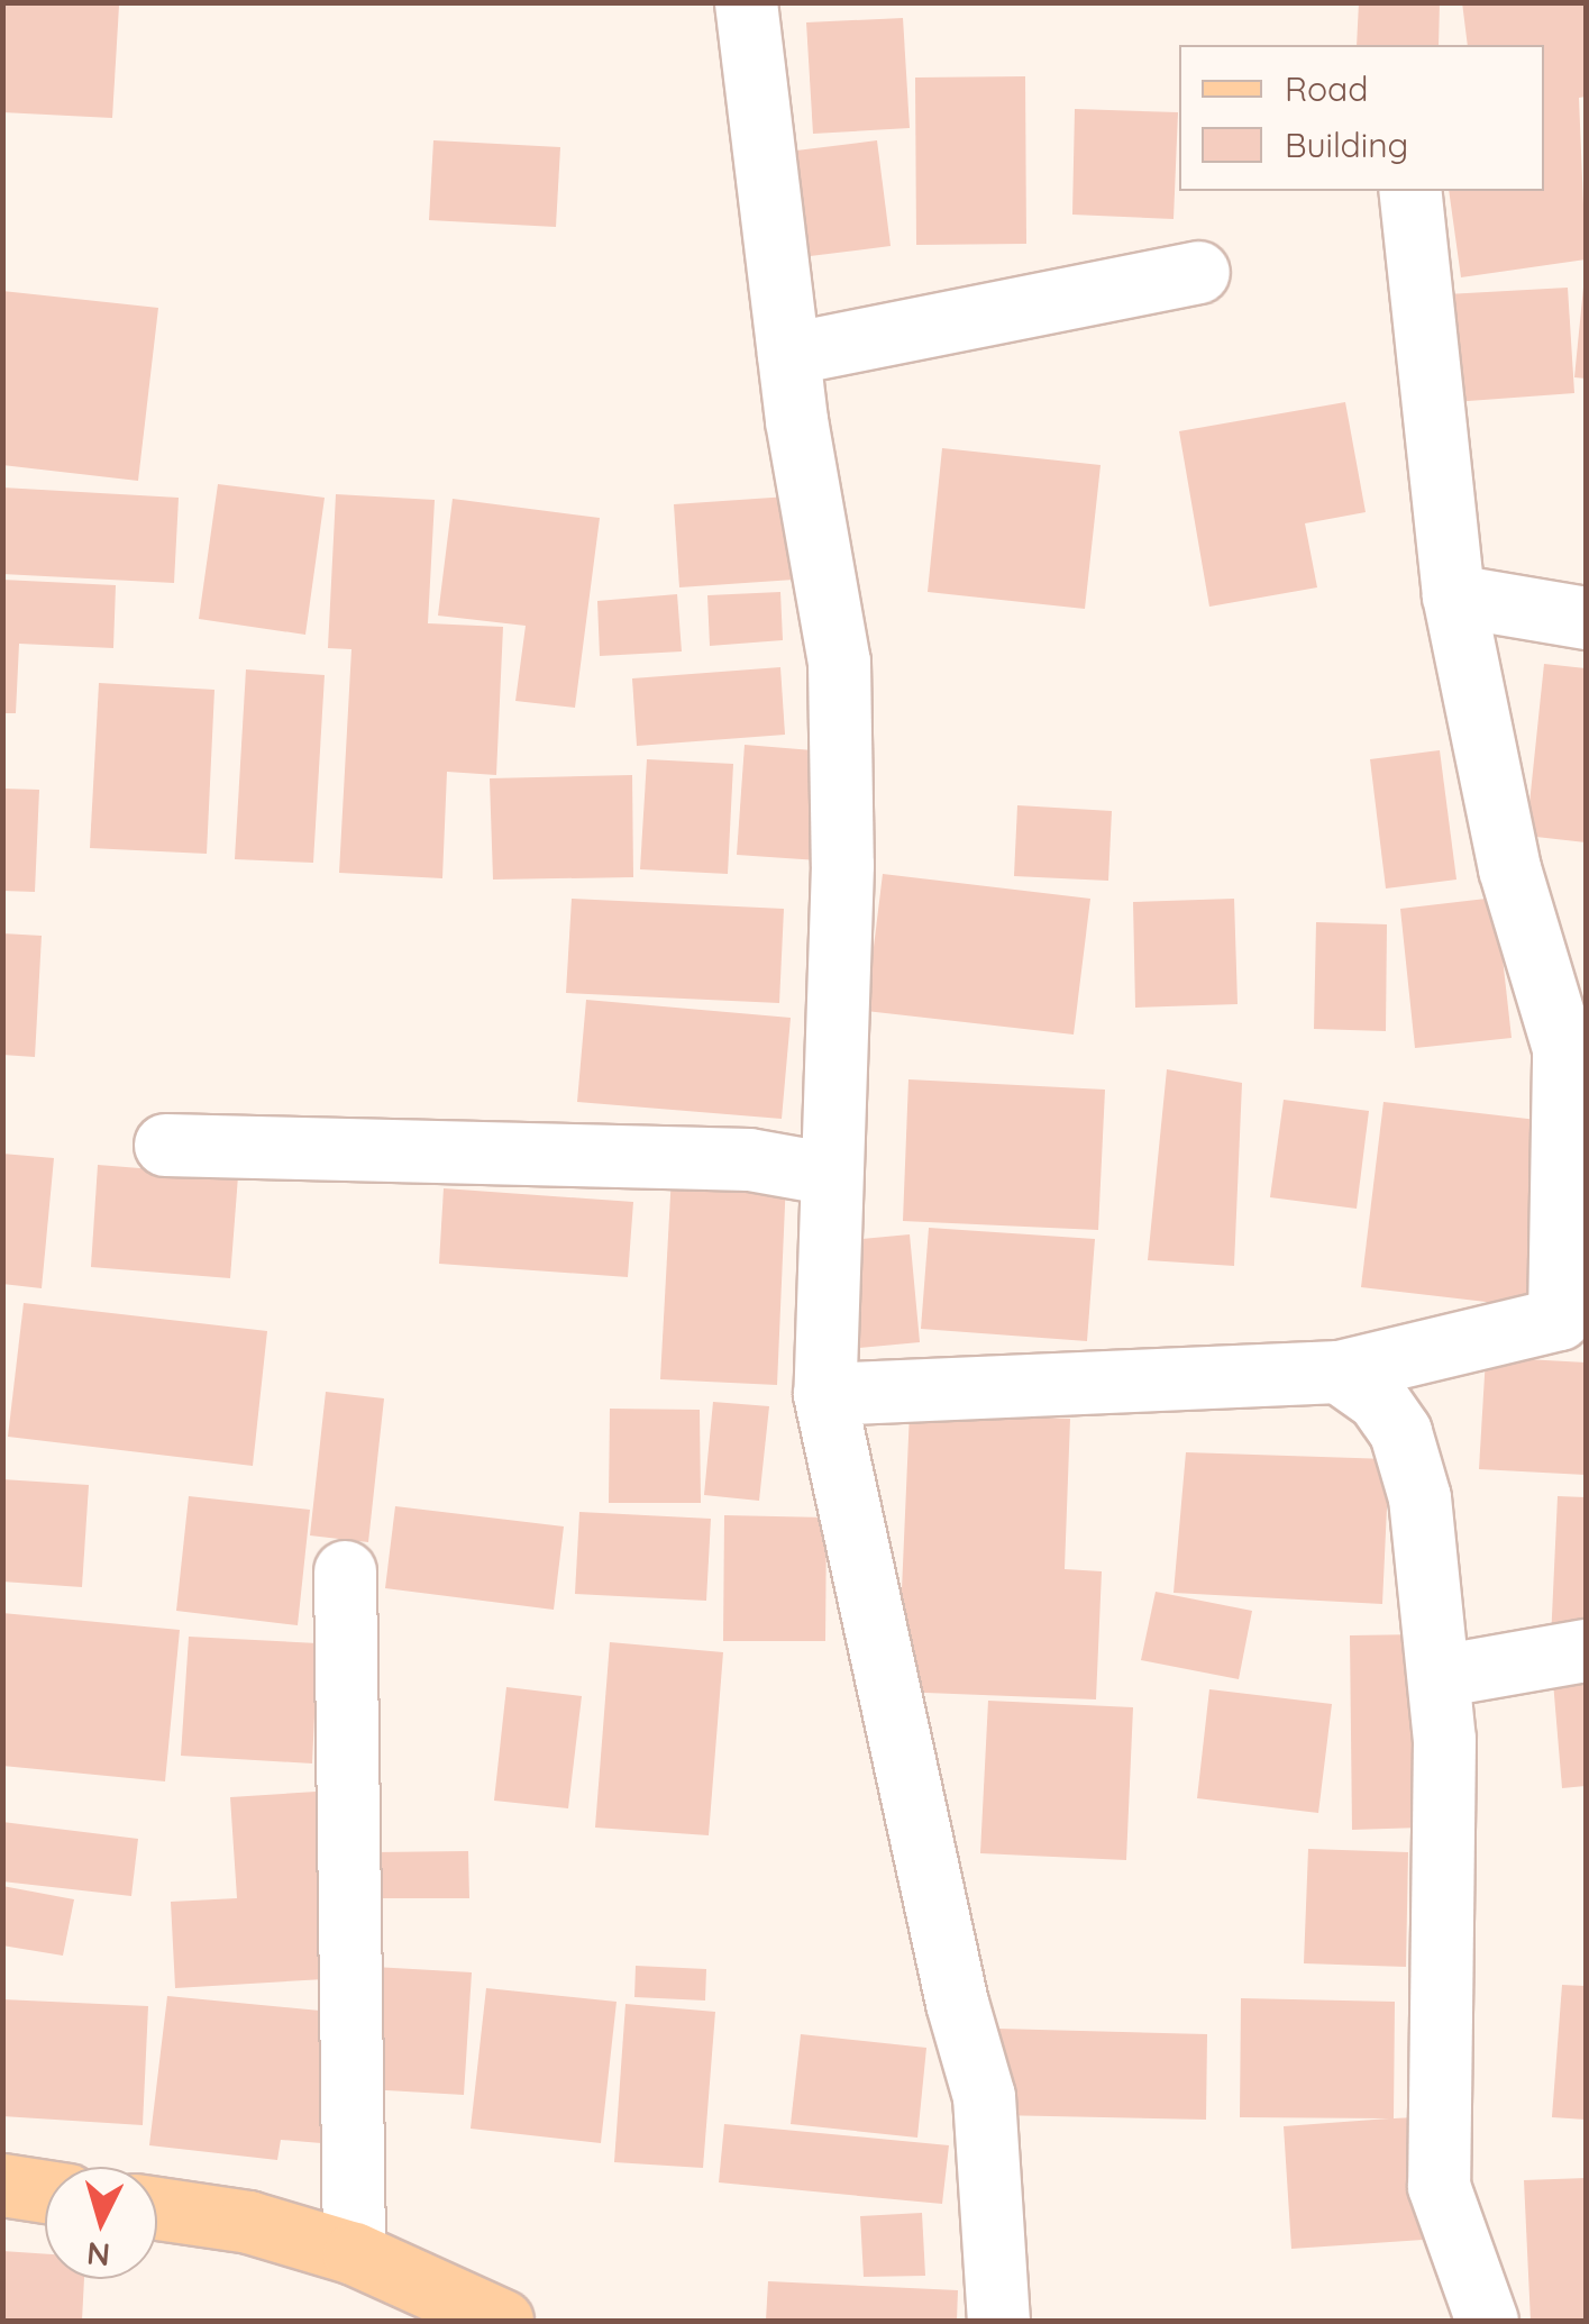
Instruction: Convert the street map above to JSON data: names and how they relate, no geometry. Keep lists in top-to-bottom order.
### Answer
{
  "legend": ["Road", "Building"],
  "north": "bottom"
}
